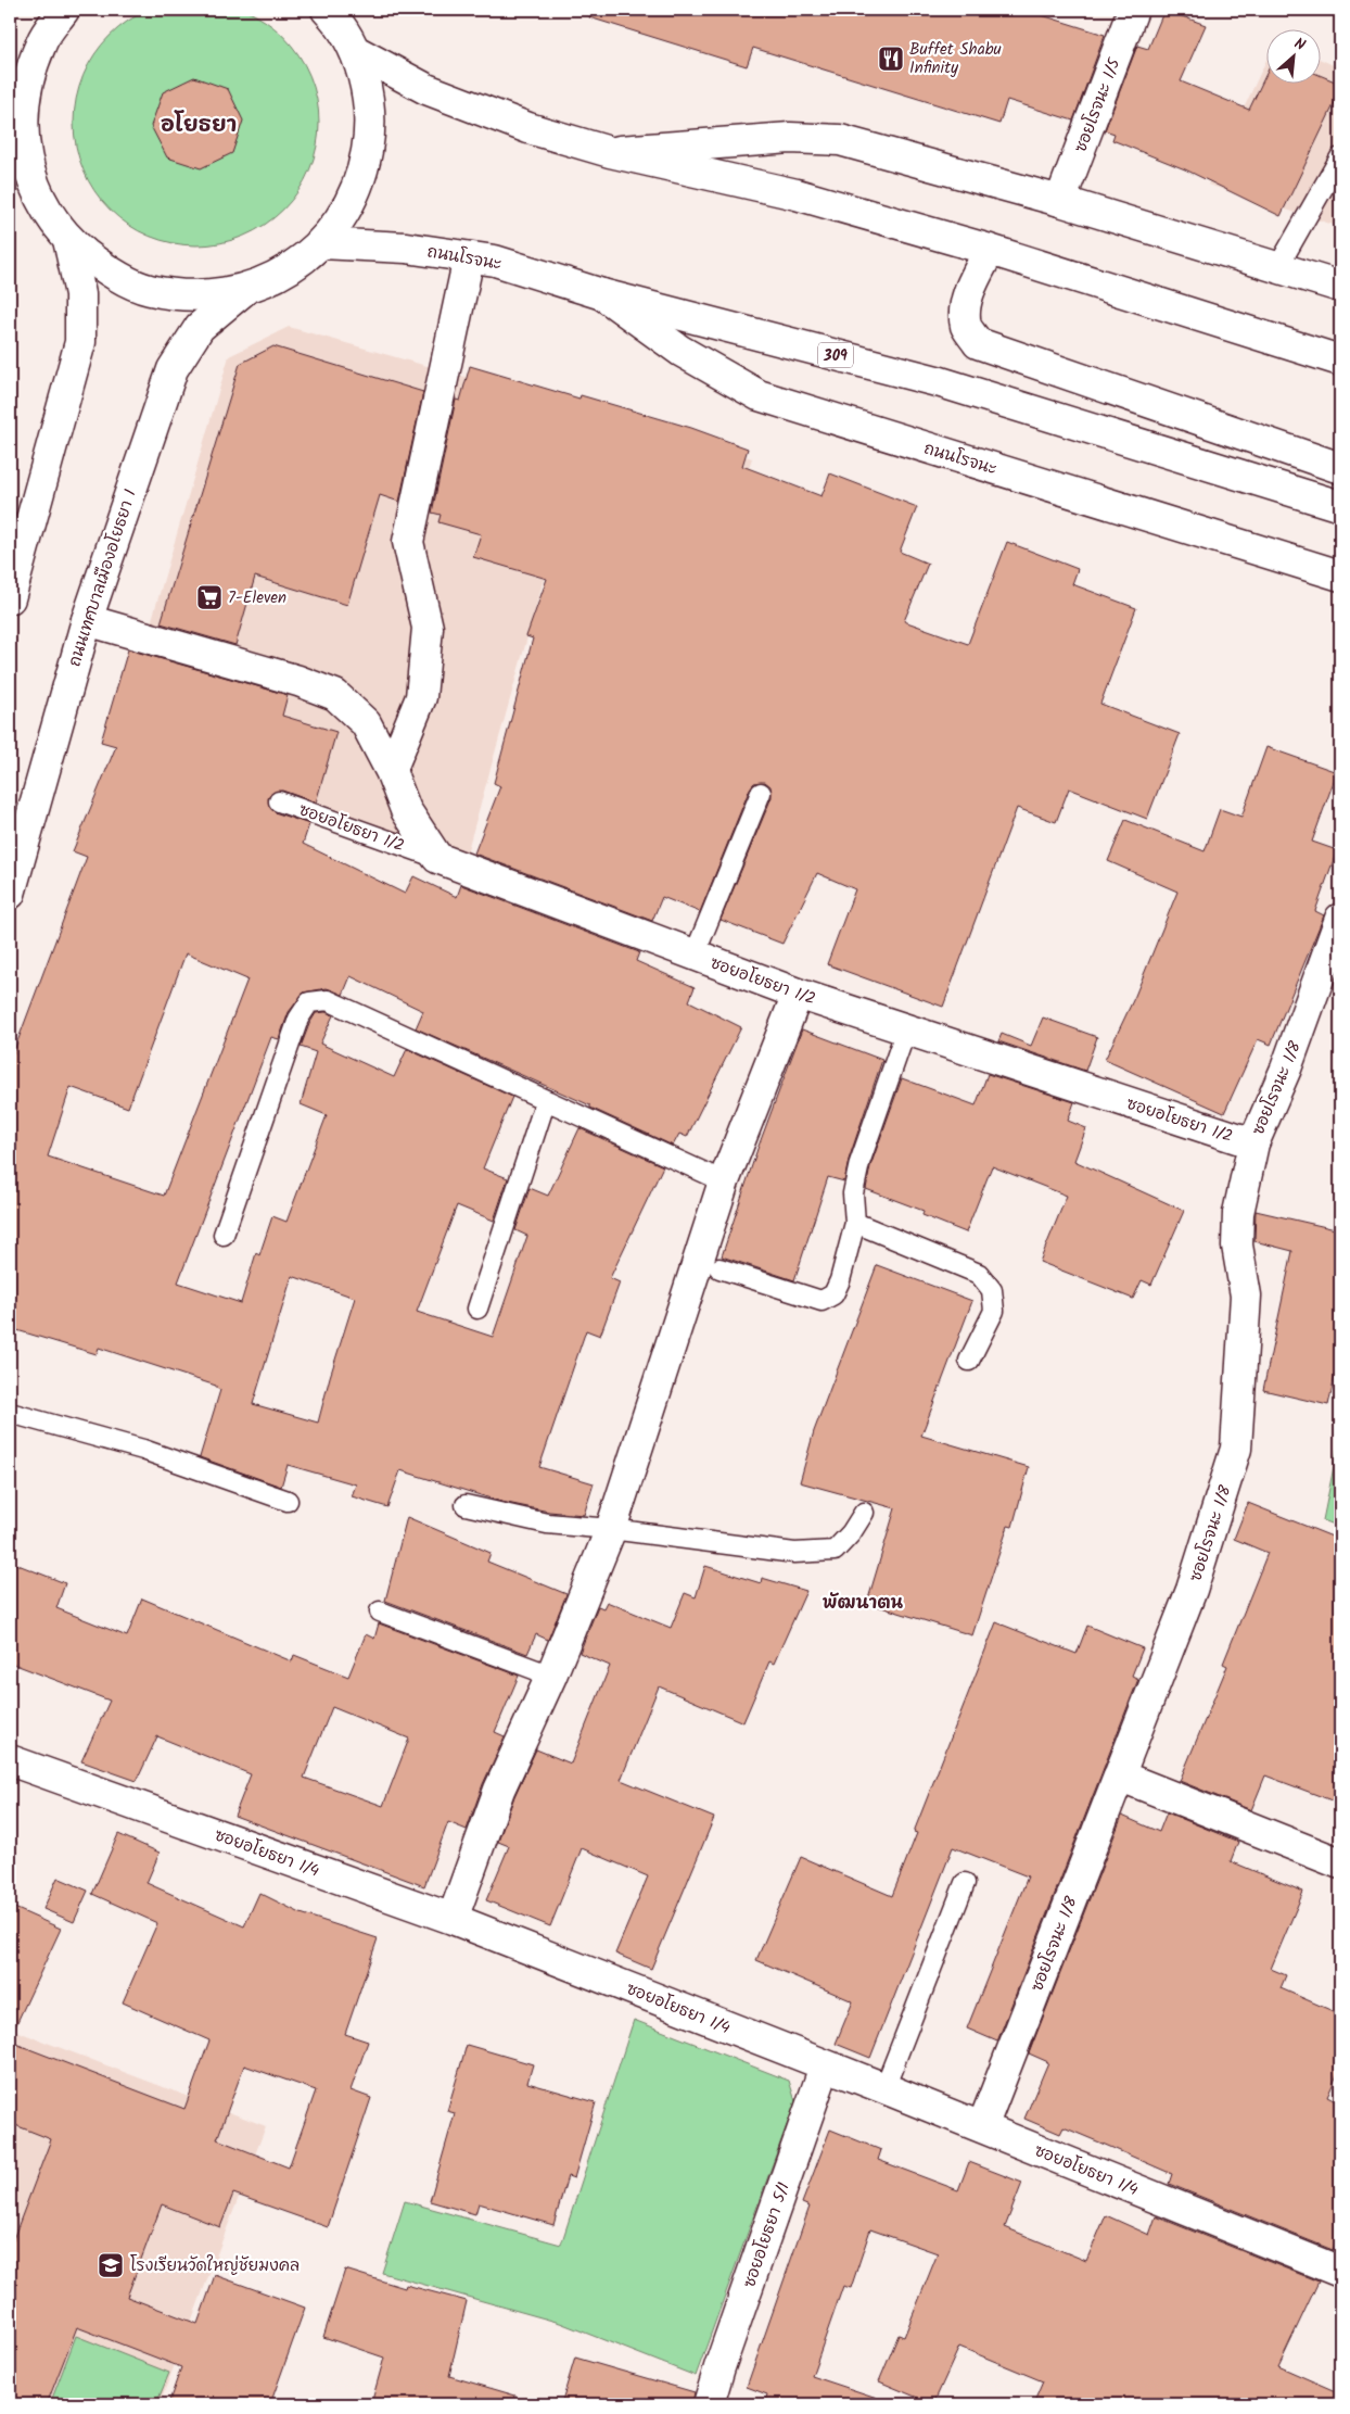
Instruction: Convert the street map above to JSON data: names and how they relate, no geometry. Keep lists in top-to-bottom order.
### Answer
{
  "streets": {
    "street": [
      "ซอยโรจนะ 1/5",
      "ถนนโรจนะ",
      "309",
      "ถนนเทศบาลเมืองอโยธยา 1",
      "ซอยอโยธยา 1/2",
      "ซอยโรจนะ 1/8",
      "ซอยอโยธยา 1/4",
      "ซอยอโยธยา 5/1"
    ]
  },
  "crossings": [
    ["ซอยอโยธยา 1/2", "ซอยโรจนะ 1/8"],
    ["ซอยโรจนะ 1/8", "ซอยอโยธยา 1/4"],
    ["ซอยอโยธยา 1/4", "ซอยอโยธยา 5/1"]
  ],
  "districts": ["อโยธยา", "พัฒนาตน"],
  "places": {
    "restaurant": ["Buffet Shabu Infinity"],
    "supermarket": ["7-Eleven"],
    "school or university": ["โรงเรียนวัดใหญ่ชัยมงคล"]
  },
  "north": "top right"
}
